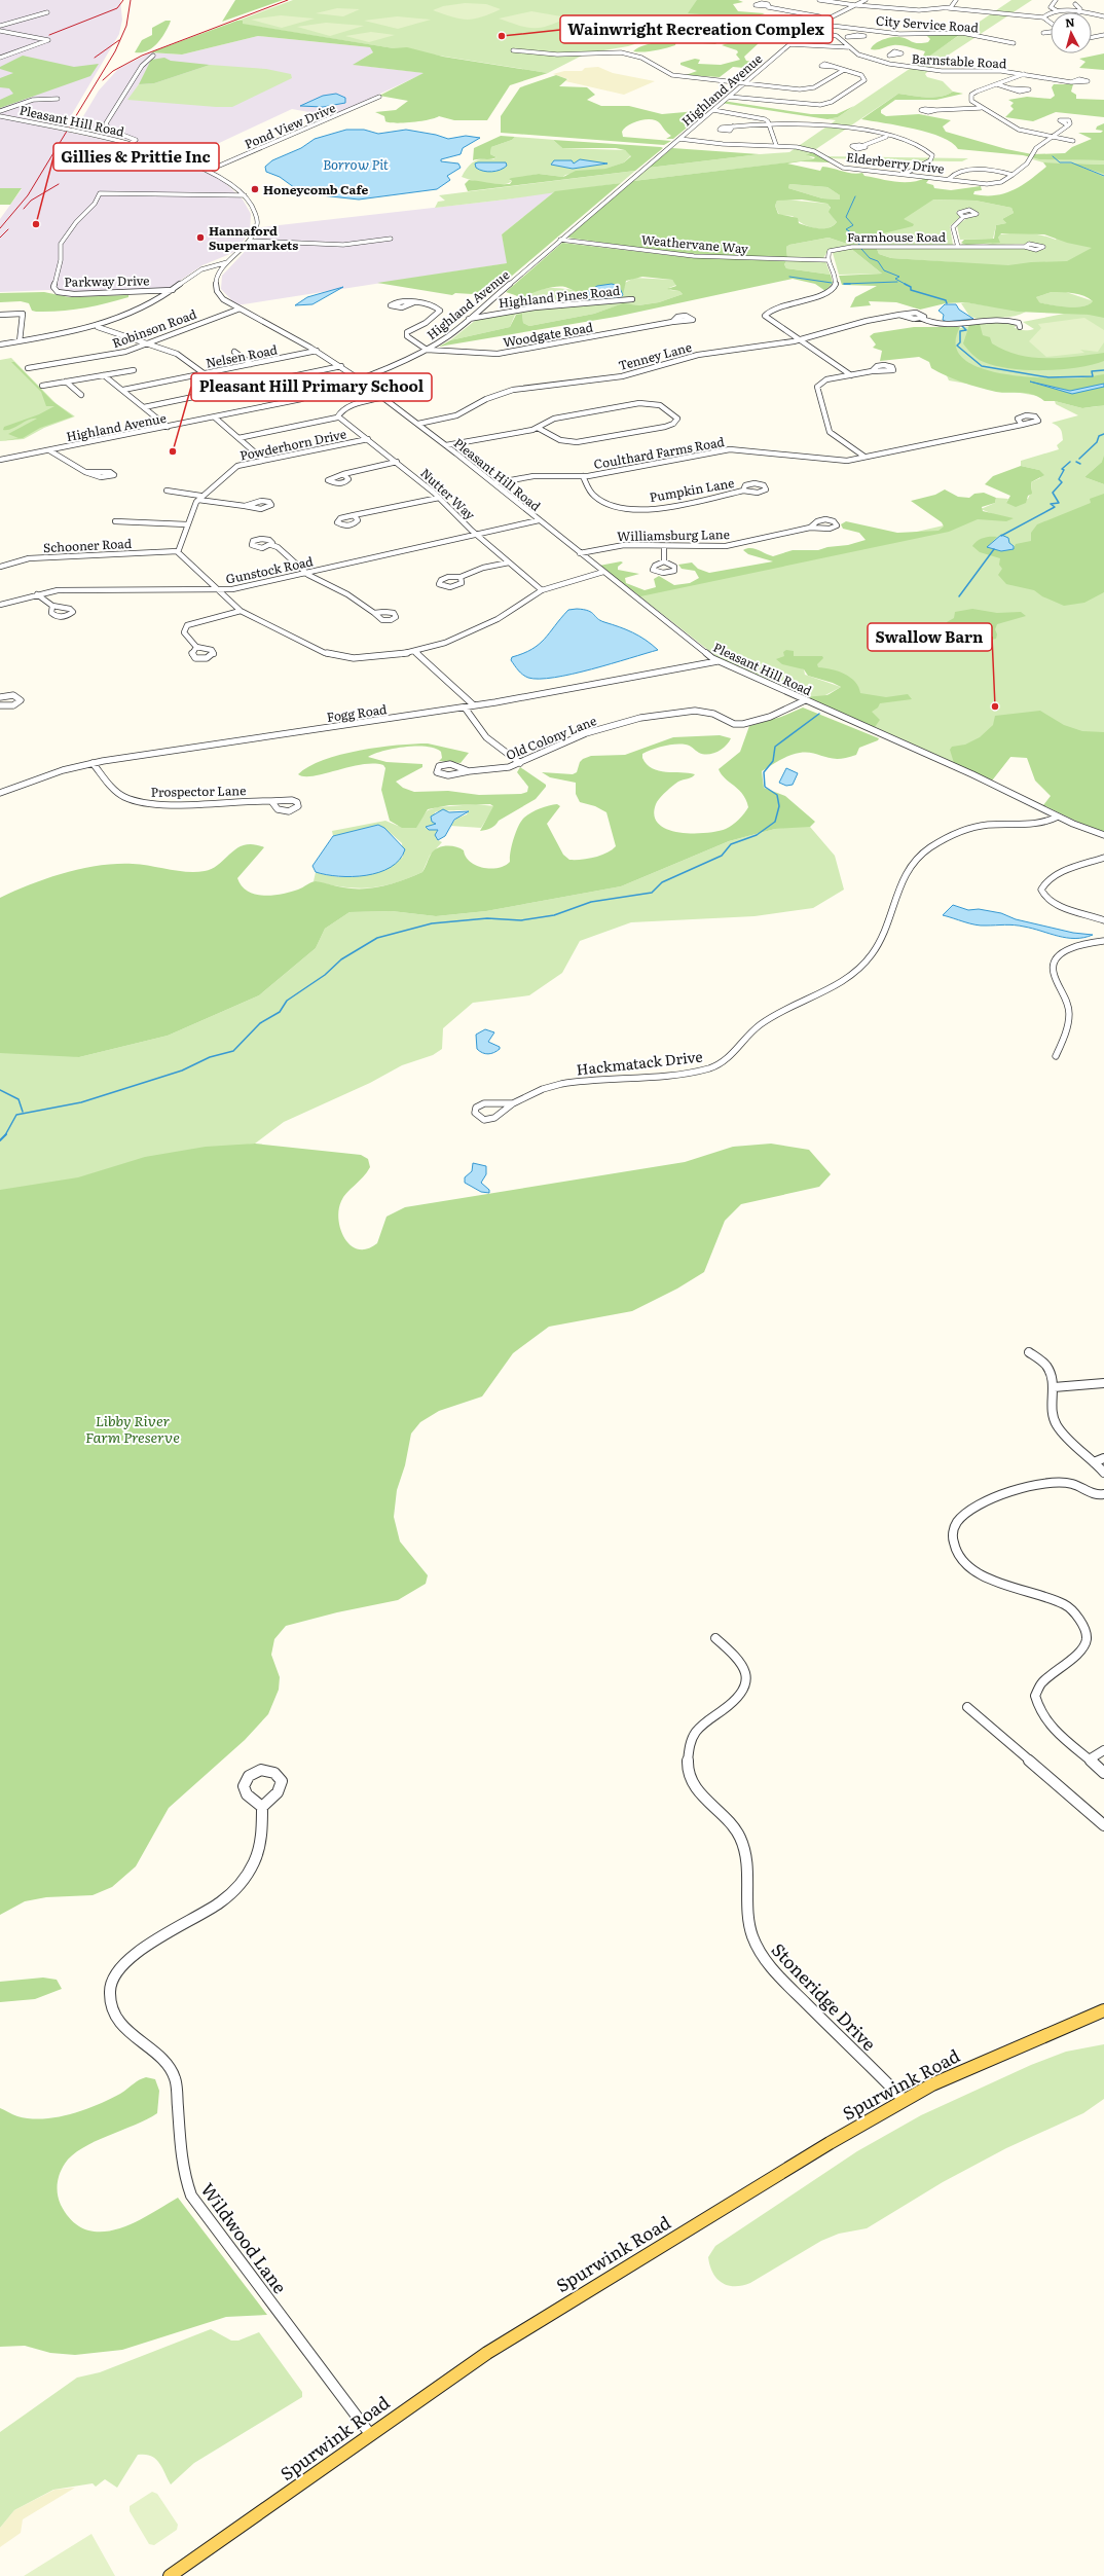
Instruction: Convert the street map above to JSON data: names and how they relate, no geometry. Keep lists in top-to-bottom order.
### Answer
{
  "streets": {
    "main road": ["Spurwink Road"],
    "street": [
      "City Service Road",
      "Barnstable Road",
      "Highland Avenue",
      "Pleasant Hill Road",
      "Pond View Drive",
      "Elderberry Drive",
      "Farmhouse Road",
      "Weathervane Way",
      "Parkway Drive",
      "Highland Pines Road",
      "Robinson Road",
      "Woodgate Road",
      "Nelsen Road",
      "Tenney Lane",
      "Powderhorn Drive",
      "Coulthard Farms Road",
      "Pumpkin Lane",
      "Nutter Way",
      "Williamsburg Lane",
      "Schooner Road",
      "Gunstock Road",
      "Fogg Road",
      "Old Colony Lane",
      "Prospector Lane",
      "Hackmatack Drive",
      "Stoneridge Drive",
      "Wildwood Lane"
    ]
  },
  "crossings": [
    ["City Service Road", "Highland Avenue"],
    ["Highland Avenue", "Pleasant Hill Road"],
    ["Highland Avenue", "Elderberry Drive"],
    ["Highland Avenue", "Weathervane Way"],
    ["Highland Avenue", "Highland Pines Road"],
    ["Highland Avenue", "Woodgate Road"],
    ["Pleasant Hill Road", "Pond View Drive"],
    ["Pleasant Hill Road", "Robinson Road"],
    ["Pleasant Hill Road", "Nelsen Road"],
    ["Pleasant Hill Road", "Tenney Lane"],
    ["Pleasant Hill Road", "Coulthard Farms Road"],
    ["Pleasant Hill Road", "Williamsburg Lane"],
    ["Pleasant Hill Road", "Gunstock Road"],
    ["Pleasant Hill Road", "Fogg Road"],
    ["Pleasant Hill Road", "Old Colony Lane"],
    ["Pleasant Hill Road", "Hackmatack Drive"],
    ["Farmhouse Road", "Weathervane Way"],
    ["Powderhorn Drive", "Nutter Way"],
    ["Powderhorn Drive", "Schooner Road"],
    ["Coulthard Farms Road", "Pumpkin Lane"],
    ["Nutter Way", "Gunstock Road"],
    ["Fogg Road", "Prospector Lane"],
    ["Stoneridge Drive", "Spurwink Road"],
    ["Spurwink Road", "Wildwood Lane"]
  ],
  "water": ["Borrow Pit"],
  "parks": ["Libby River Farm Preserve"],
  "places": [
    "Wainwright Recreation Complex",
    "Honeycomb Cafe",
    "Gillies & Prittie Inc",
    "Hannaford Supermarkets",
    "Pleasant Hill Primary School",
    "Swallow Barn"
  ],
  "north": "top"
}
